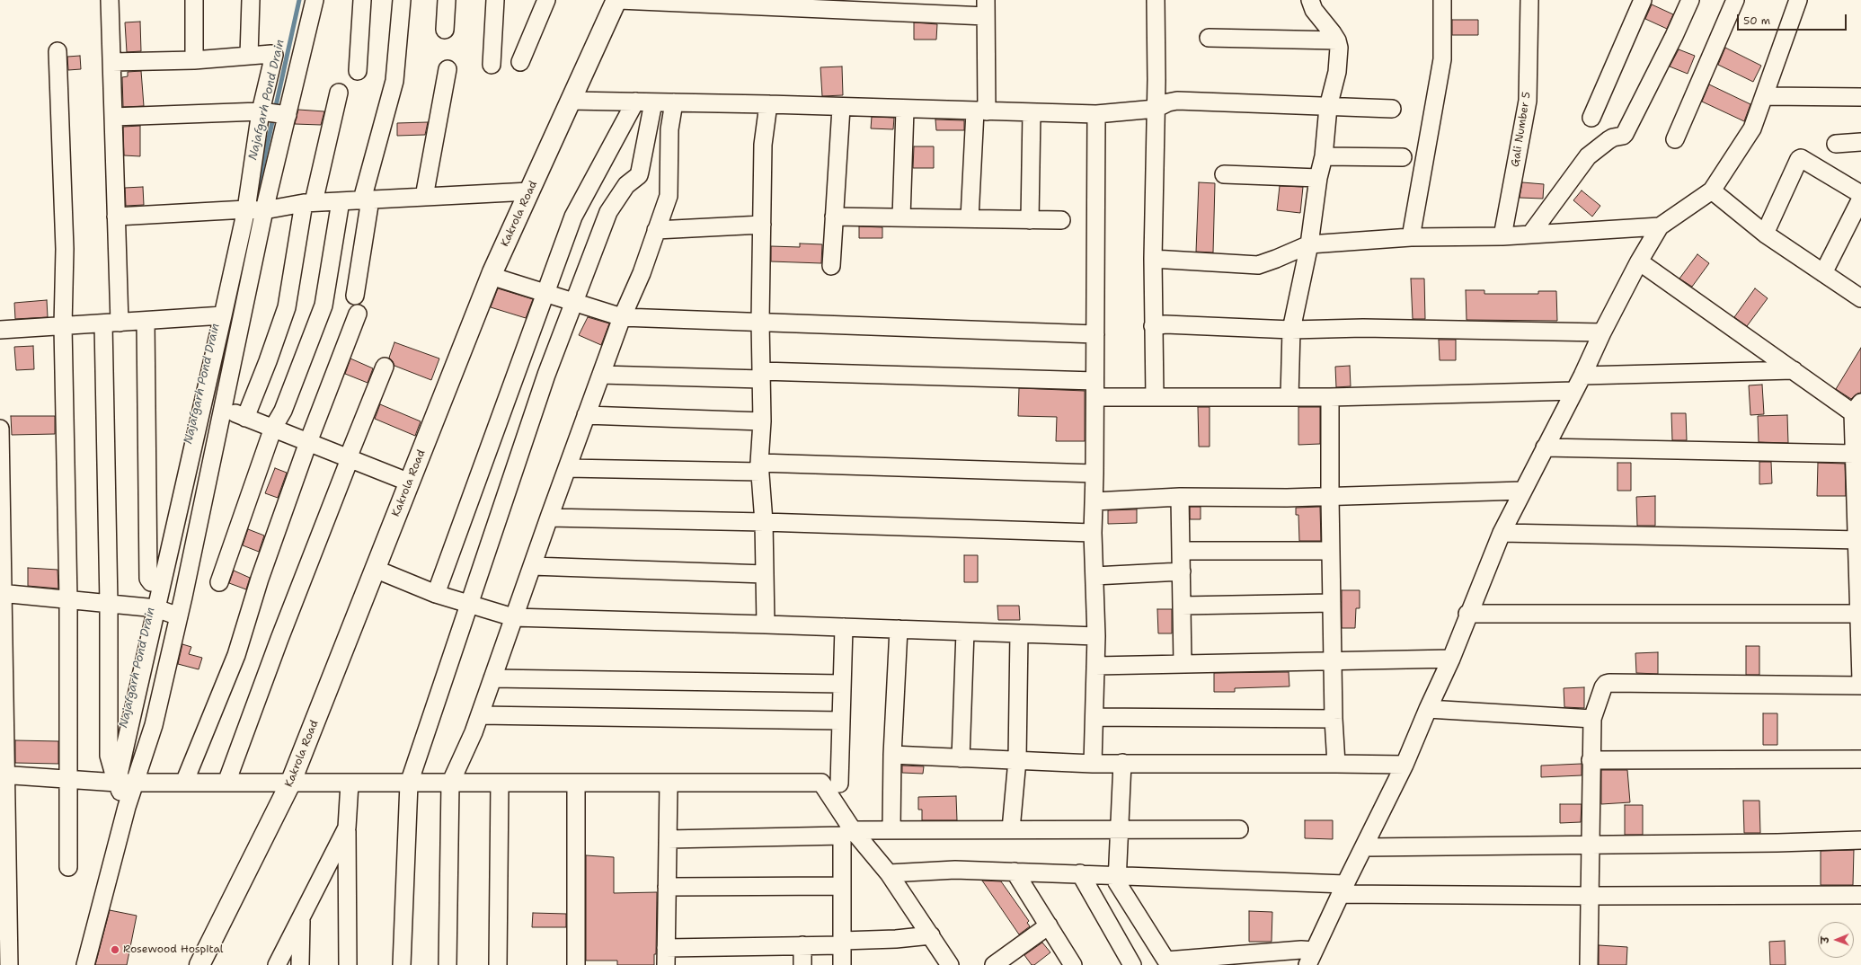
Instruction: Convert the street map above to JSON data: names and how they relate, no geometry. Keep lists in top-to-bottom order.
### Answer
{
  "streets": {
    "street": ["Gali Number 5", "Kakrola Road"]
  },
  "water": ["Najafgarh Pond Drain"],
  "places": ["Rosewood Hospital"],
  "scale_bar": "50 m",
  "north": "left"
}
